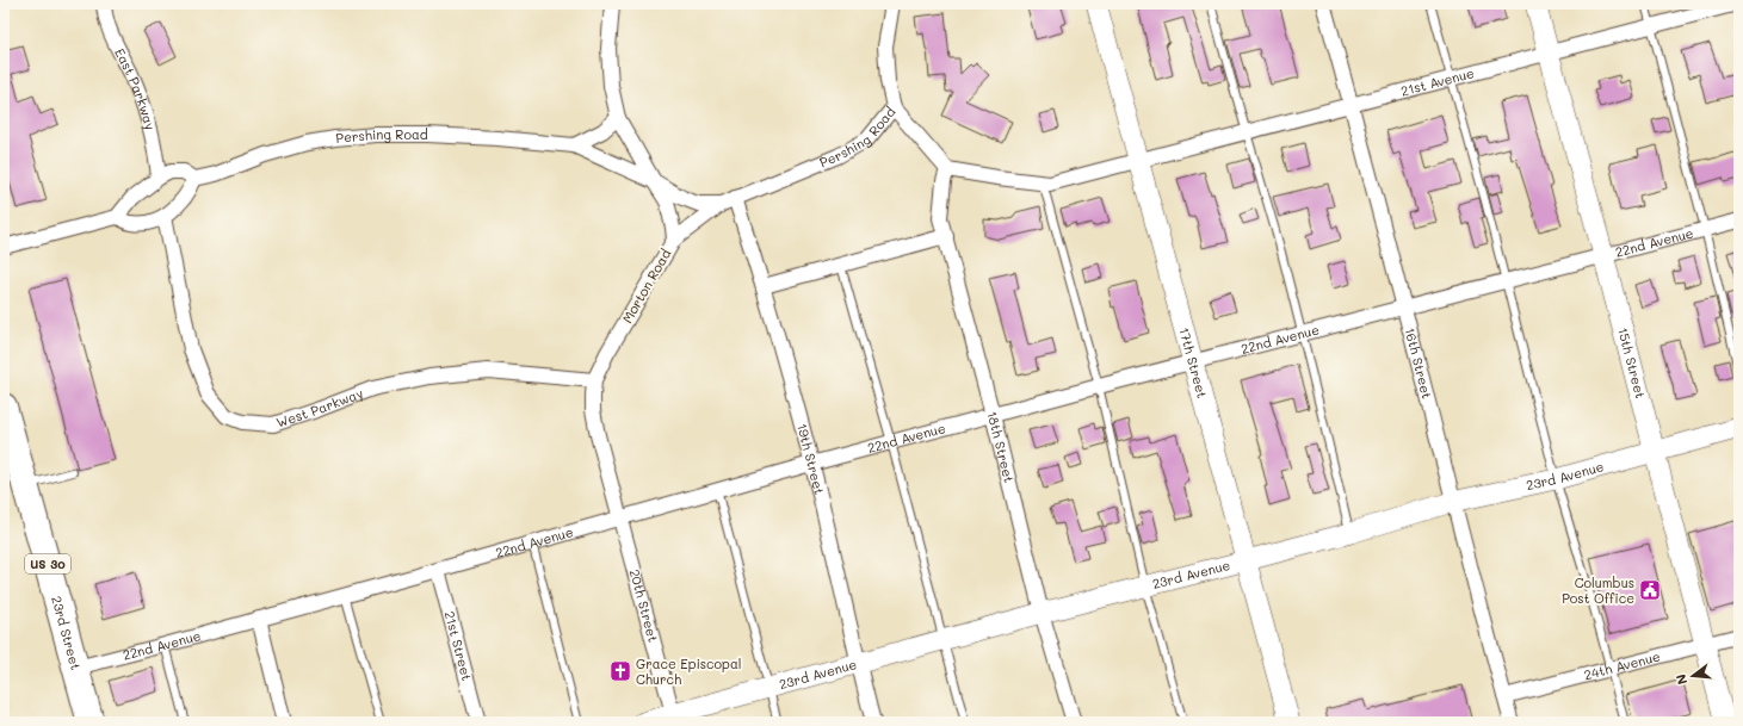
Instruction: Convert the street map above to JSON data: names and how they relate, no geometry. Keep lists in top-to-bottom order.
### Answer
{
  "streets": {
    "highway": ["US 30", "23rd Street"],
    "main road": ["17th Street", "15th Street", "23rd Avenue"],
    "street": [
      "21st Avenue",
      "East Parkway",
      "Pershing Road",
      "22nd Avenue",
      "Morton Road",
      "16th Street",
      "West Parkway",
      "18th Street",
      "19th Street",
      "20th Street",
      "21st Street",
      "24th Avenue"
    ]
  },
  "crossings": [
    ["21st Avenue", "17th Street"],
    ["21st Avenue", "16th Street"],
    ["21st Avenue", "15th Street"],
    ["Pershing Road", "Morton Road"],
    ["Pershing Road", "18th Street"],
    ["Pershing Road", "19th Street"],
    ["22nd Avenue", "Morton Road"],
    ["22nd Avenue", "17th Street"],
    ["22nd Avenue", "16th Street"],
    ["22nd Avenue", "15th Street"],
    ["22nd Avenue", "18th Street"],
    ["22nd Avenue", "19th Street"],
    ["22nd Avenue", "20th Street"],
    ["22nd Avenue", "23rd Street"],
    ["22nd Avenue", "21st Street"],
    ["Morton Road", "West Parkway"],
    ["Morton Road", "20th Street"],
    ["17th Street", "23rd Avenue"],
    ["16th Street", "23rd Avenue"],
    ["16th Street", "24th Avenue"],
    ["15th Street", "23rd Avenue"],
    ["15th Street", "24th Avenue"],
    ["18th Street", "23rd Avenue"],
    ["19th Street", "23rd Avenue"],
    ["23rd Avenue", "20th Street"]
  ],
  "places": {
    "public building": ["Columbus Post Office"],
    "church": ["Grace Episcopal Church"]
  },
  "north": "left"
}
